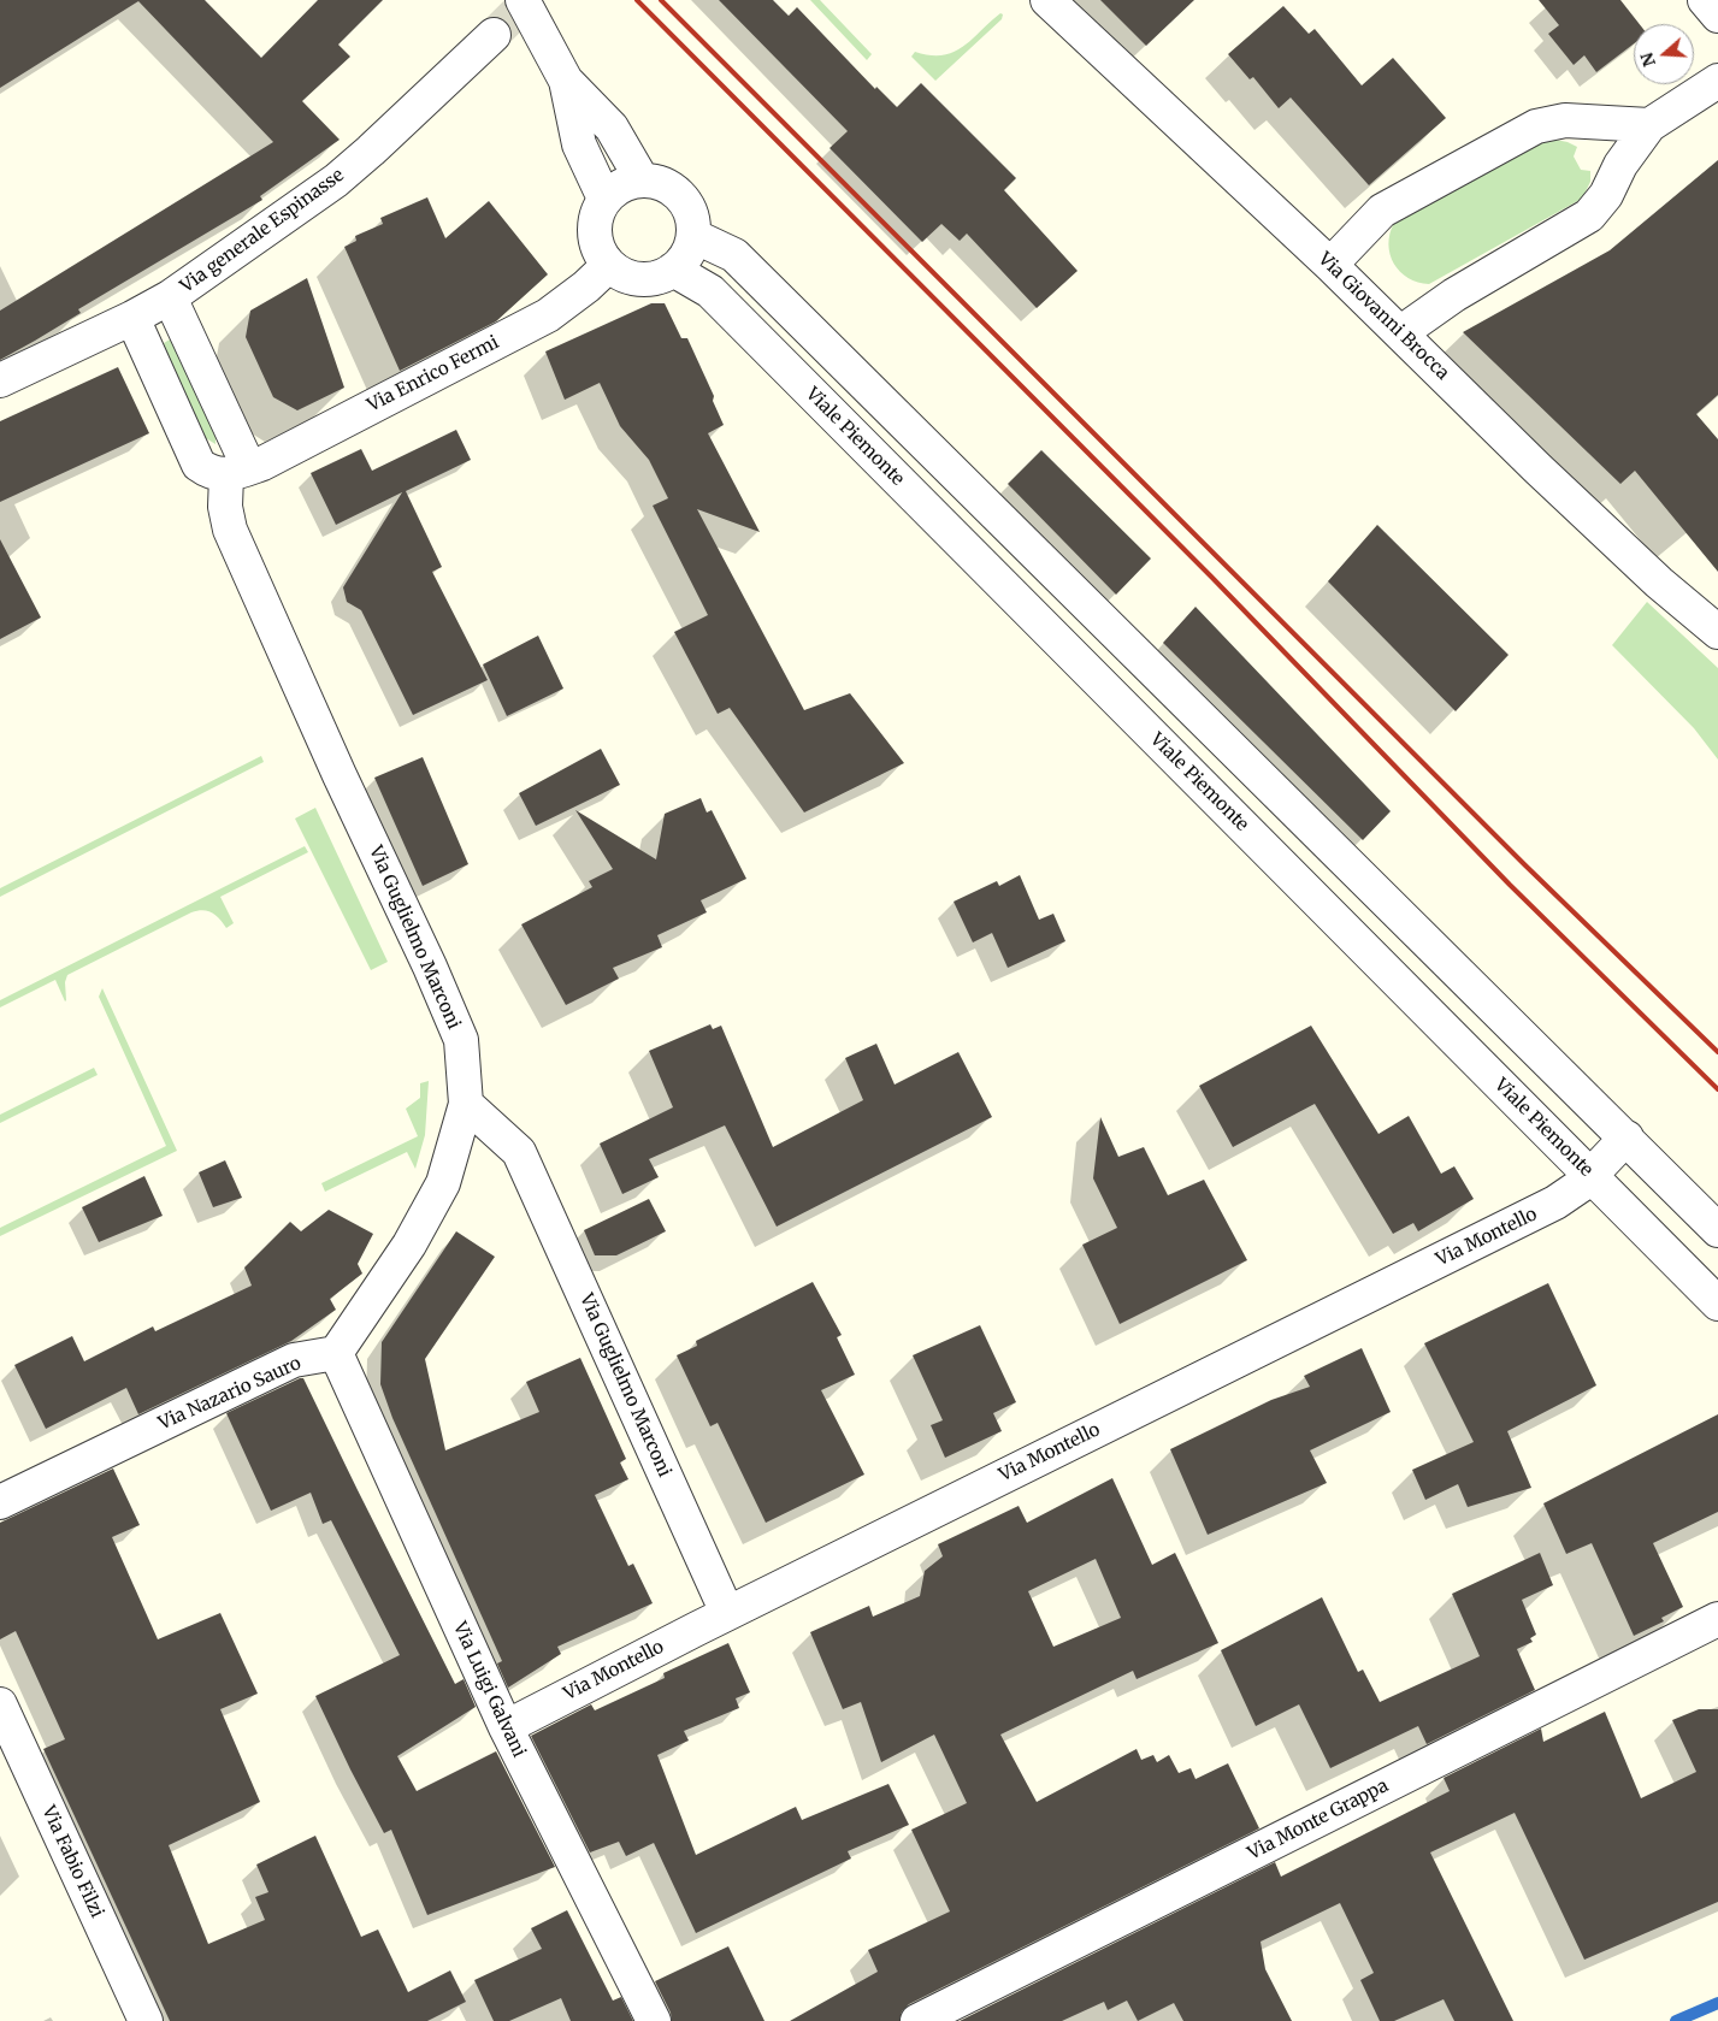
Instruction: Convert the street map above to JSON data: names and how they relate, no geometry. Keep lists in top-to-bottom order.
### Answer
{
  "streets": {
    "street": [
      "Via generale Espinasse",
      "Via Giovanni Brocca",
      "Via Enrico Fermi",
      "Viale Piemonte",
      "Via Guglielmo Marconi",
      "Via Montello",
      "Via Nazario Sauro",
      "Via Luigi Galvani",
      "Via Monte Grappa",
      "Via Fabio Filzi"
    ]
  },
  "crossings": [
    ["Via generale Espinasse", "Via Guglielmo Marconi"],
    ["Via Enrico Fermi", "Viale Piemonte"],
    ["Via Enrico Fermi", "Via Guglielmo Marconi"],
    ["Viale Piemonte", "Via Montello"],
    ["Via Guglielmo Marconi", "Via Montello"],
    ["Via Montello", "Via Luigi Galvani"],
    ["Via Nazario Sauro", "Via Luigi Galvani"]
  ],
  "north": "left"
}
